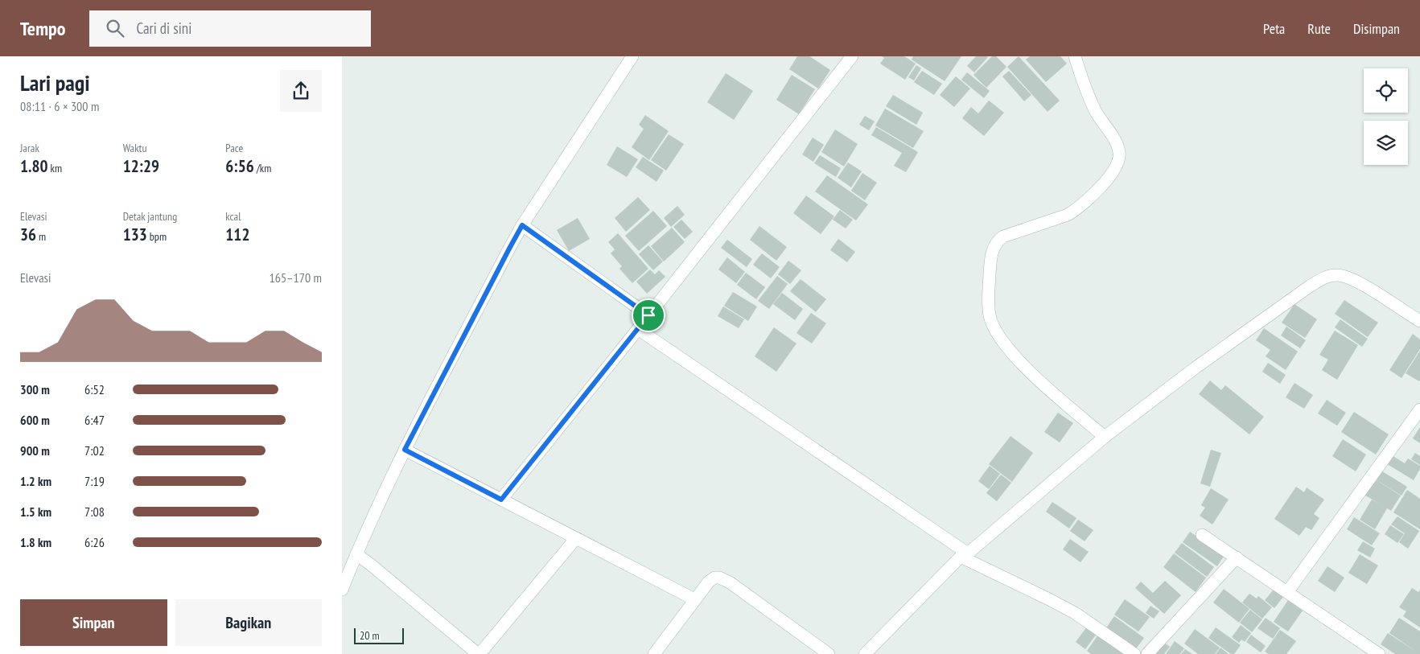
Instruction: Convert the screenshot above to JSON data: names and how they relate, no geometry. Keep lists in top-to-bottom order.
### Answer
{
  "scale_bar": "20 m",
  "page": {
    "header": "Tempo",
    "search": "Cari di sini",
    "nav": ["Peta", "Rute", "Disimpan"],
    "heading": ["Lari pagi", "08:11 · 6 × 300 m"],
    "stats": [
      ["Jarak", "1.80 km"],
      ["Waktu", "12:29"],
      ["Pace", "6:56 /km"],
      ["Elevasi", "36 m"],
      ["Detak jantung", "133 bpm"],
      ["kcal", "112"]
    ],
    "chart": ["Elevasi", "165–170 m"],
    "list": [
      {
        "name": "300 m",
        "note": "6:52"
      },
      {
        "name": "600 m",
        "note": "6:47"
      },
      {
        "name": "900 m",
        "note": "7:02"
      },
      {
        "name": "1.2 km",
        "note": "7:19"
      },
      {
        "name": "1.5 km",
        "note": "7:08"
      },
      {
        "name": "1.8 km",
        "note": "6:26"
      }
    ],
    "buttons": ["Simpan", "Bagikan"],
    "scale": "20 m"
  }
}
